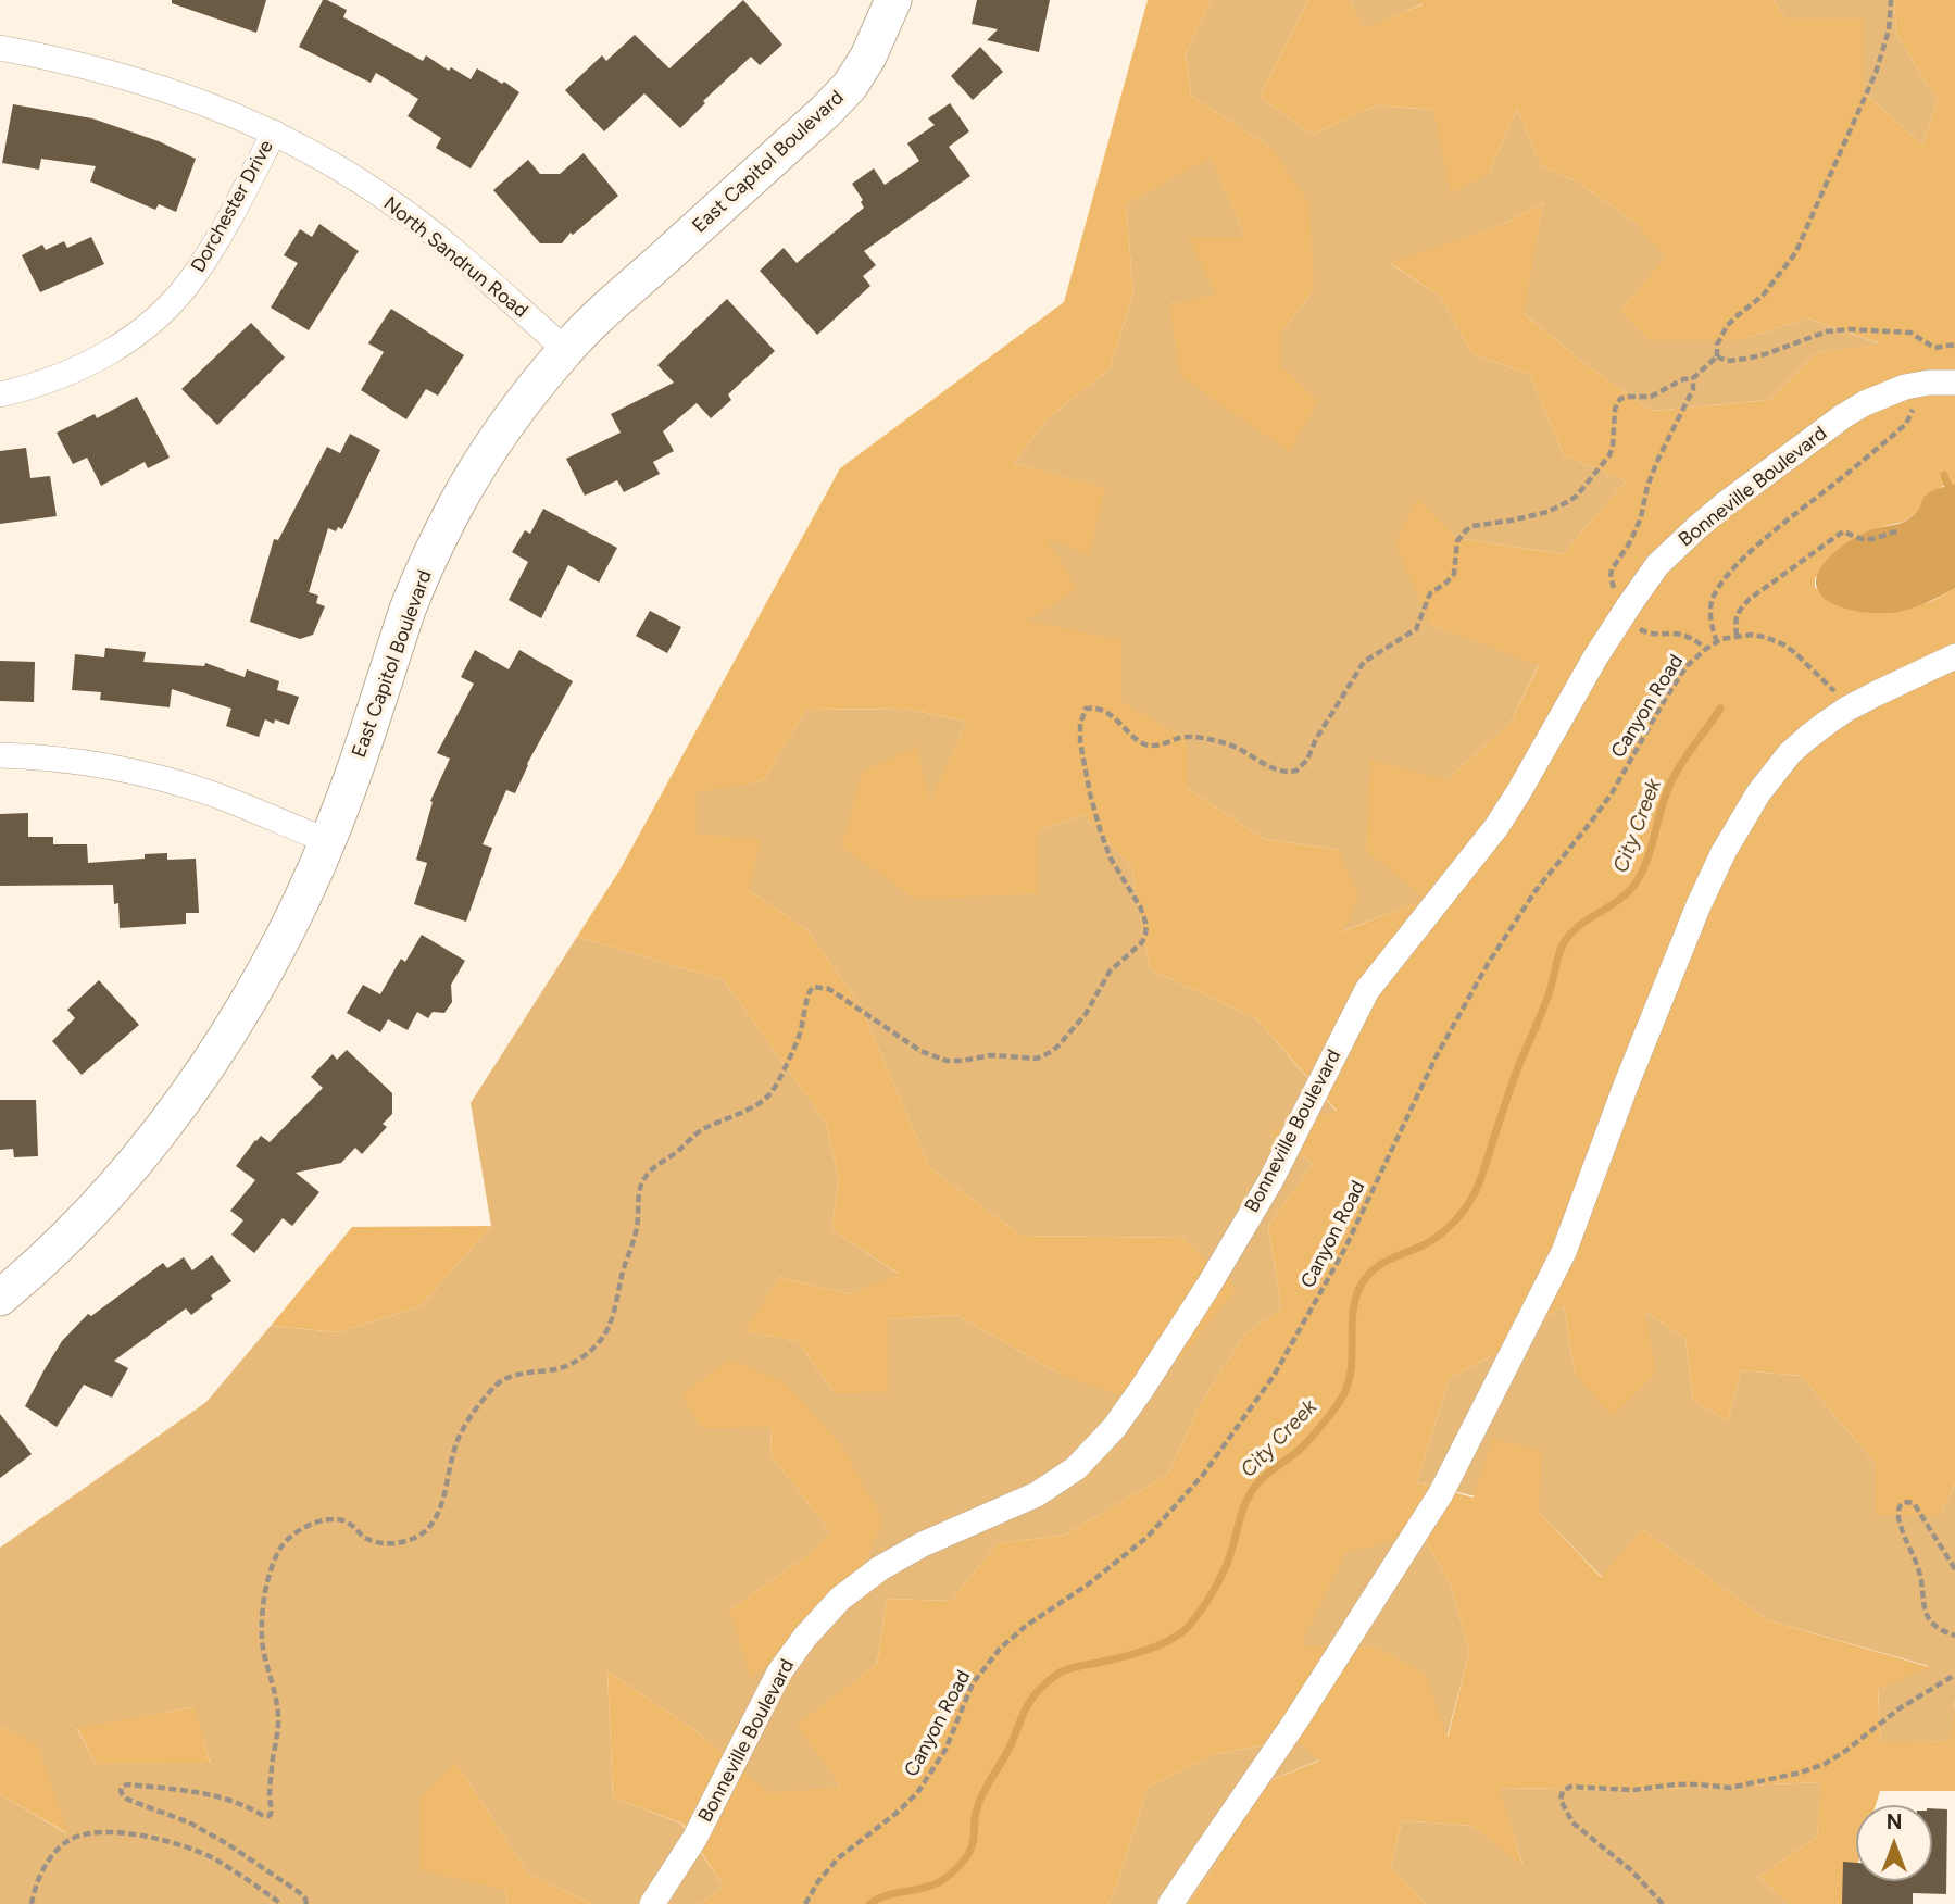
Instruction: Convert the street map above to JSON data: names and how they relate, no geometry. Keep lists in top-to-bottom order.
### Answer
{
  "streets": {
    "street": [
      "East Capitol Boulevard",
      "Dorchester Drive",
      "North Sandrun Road",
      "Bonneville Boulevard"
    ],
    "path": ["Canyon Road"]
  },
  "crossings": [
    ["East Capitol Boulevard", "North Sandrun Road"],
    ["Dorchester Drive", "North Sandrun Road"]
  ],
  "water": ["City Creek"],
  "north": "top"
}
